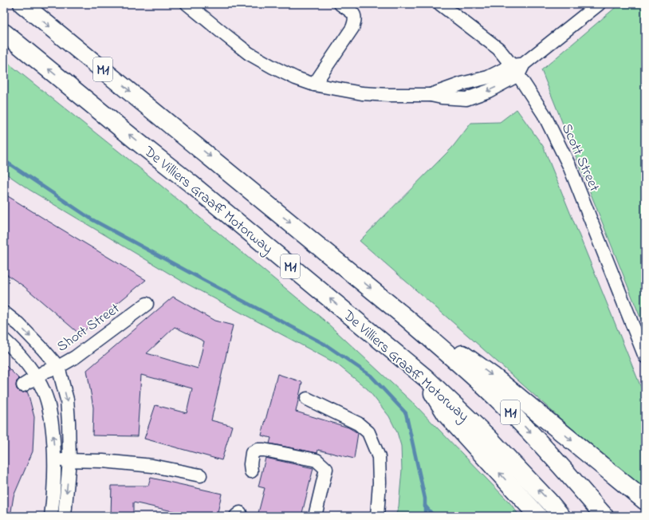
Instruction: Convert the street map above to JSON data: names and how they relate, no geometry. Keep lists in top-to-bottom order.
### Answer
{
  "streets": {
    "highway": ["M1", "De Villiers Graaff Motorway"],
    "street": ["Scott Street", "Short Street"]
  }
}
